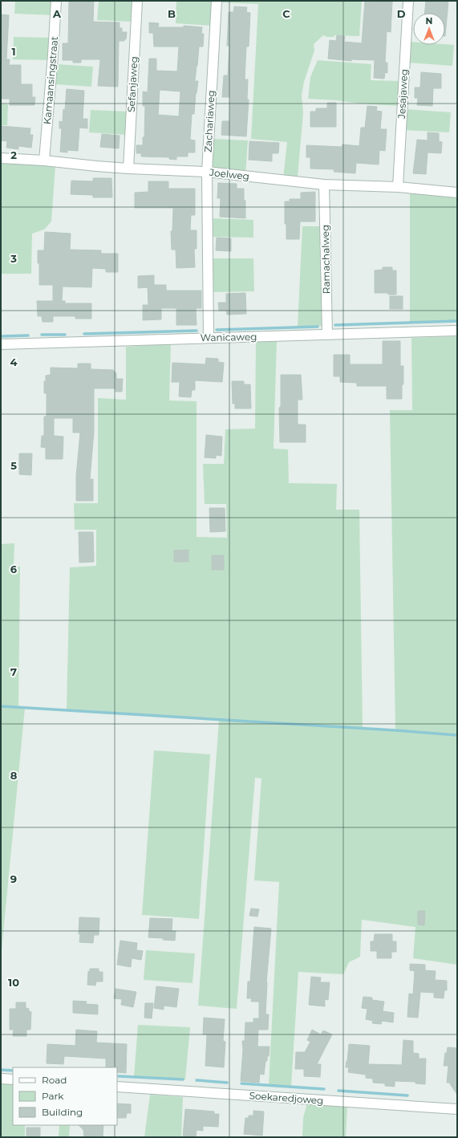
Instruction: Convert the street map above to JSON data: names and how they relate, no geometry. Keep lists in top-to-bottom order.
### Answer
{
  "streets": {
    "street": [
      "Kamaansingstraat",
      "Sefanjaweg",
      "Jesajaweg",
      "Zachariaweg",
      "Joelweg",
      "Ramachalweg",
      "Wanicaweg",
      "Soekaredjoweg"
    ]
  },
  "crossings": [
    ["Kamaansingstraat", "Joelweg"],
    ["Sefanjaweg", "Joelweg"],
    ["Jesajaweg", "Joelweg"],
    ["Zachariaweg", "Joelweg"],
    ["Zachariaweg", "Wanicaweg"],
    ["Joelweg", "Ramachalweg"],
    ["Ramachalweg", "Wanicaweg"]
  ],
  "legend": ["Road", "Park", "Building"],
  "north": "top",
  "grid": {
    "columns": [
      "A",
      "B",
      "C",
      "D"
    ],
    "rows": [
      "1",
      "2",
      "3",
      "4",
      "5",
      "6",
      "7",
      "8",
      "9",
      "10"
    ]
  }
}
